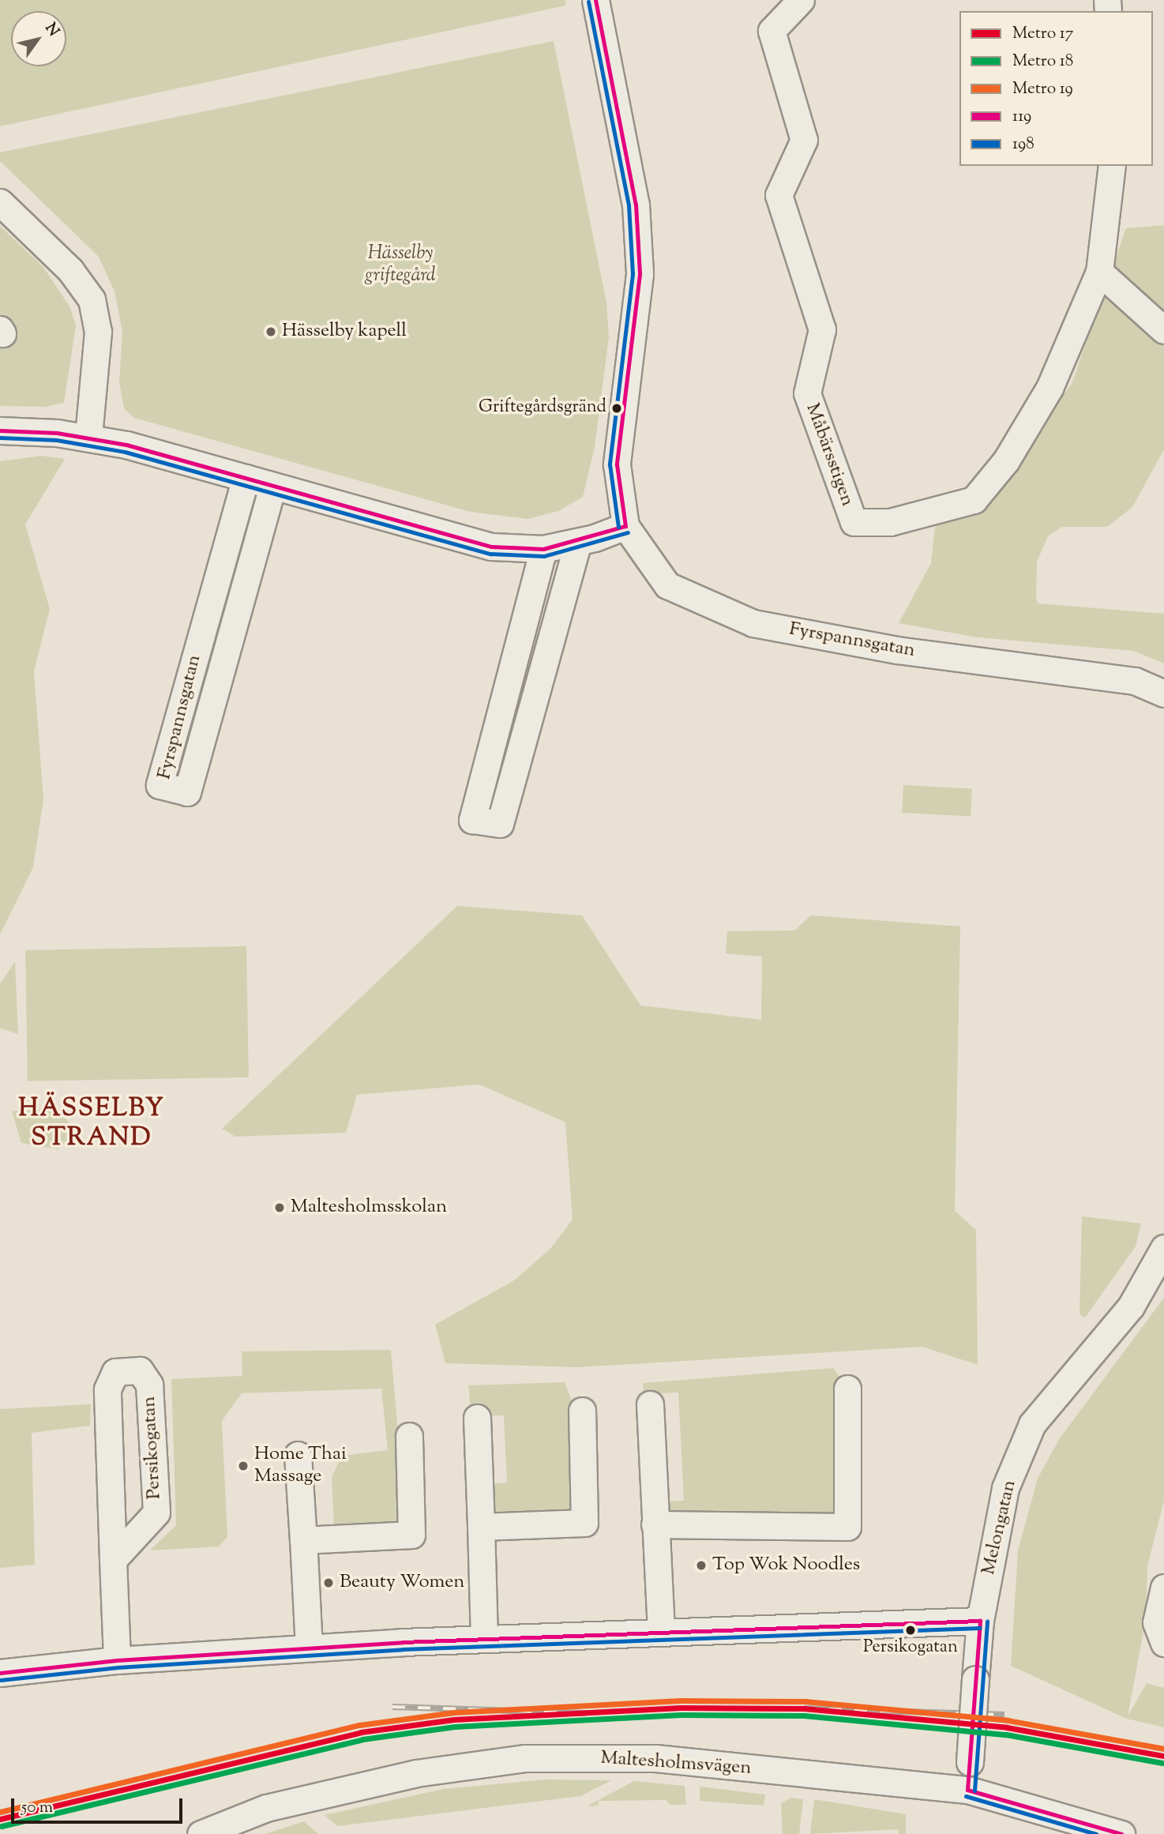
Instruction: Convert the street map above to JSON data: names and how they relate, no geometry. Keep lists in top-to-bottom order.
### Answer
{
  "streets": {
    "street": [
      "Måbärsstigen",
      "Fyrspannsgatan",
      "Persikogatan",
      "Melongatan",
      "Maltesholmsvägen"
    ]
  },
  "crossings": [
    ["Melongatan", "Maltesholmsvägen"]
  ],
  "districts": ["HÄSSELBY STRAND"],
  "parks": ["Hässelby griftegård"],
  "places": [
    "Hässelby kapell",
    "Griftegårdsgränd",
    "Maltesholmsskolan",
    "Home Thai Massage",
    "Top Wok Noodles",
    "Beauty Women",
    "Persikogatan"
  ],
  "lines": [
    "transit line 119",
    "transit line 198",
    "metro line 19",
    "metro line 17",
    "metro line 18"
  ],
  "legend": [
    "Metro 17",
    "Metro 18",
    "Metro 19",
    "119",
    "198"
  ],
  "scale_bar": "50 m",
  "north": "top right"
}
